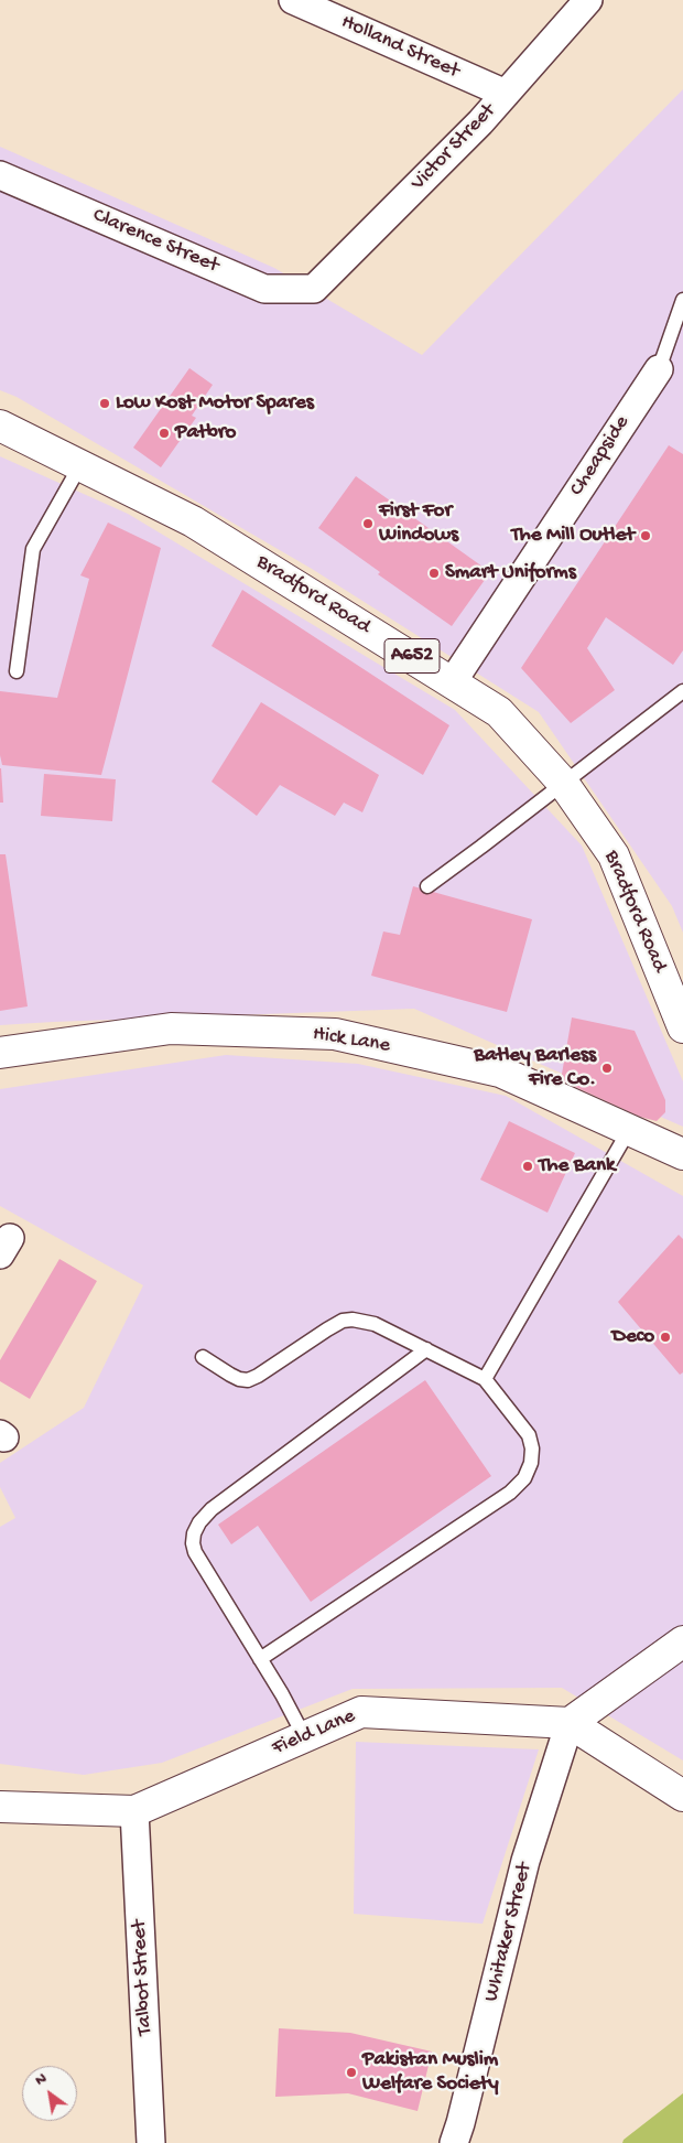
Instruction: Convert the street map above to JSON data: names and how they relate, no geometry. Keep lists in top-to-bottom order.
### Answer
{
  "streets": {
    "street": [
      "Holland Street",
      "Victor Street",
      "Clarence Street",
      "Cheapside",
      "Bradford Road",
      "A652",
      "Hick Lane",
      "Field Lane",
      "Whitaker Street",
      "Talbot Street"
    ]
  },
  "crossings": [
    ["Holland Street", "Victor Street"],
    ["Victor Street", "Clarence Street"],
    ["Cheapside", "Bradford Road"],
    ["Field Lane", "Whitaker Street"],
    ["Field Lane", "Talbot Street"]
  ],
  "places": [
    "Low Kost Motor Spares",
    "Patbro",
    "First For Windows",
    "The Mill Outlet",
    "Smart Uniforms",
    "Batley Barless Fire Co.",
    "The Bank",
    "Deco",
    "Pakistan Muslim Welfare Society"
  ],
  "north": "top left"
}
